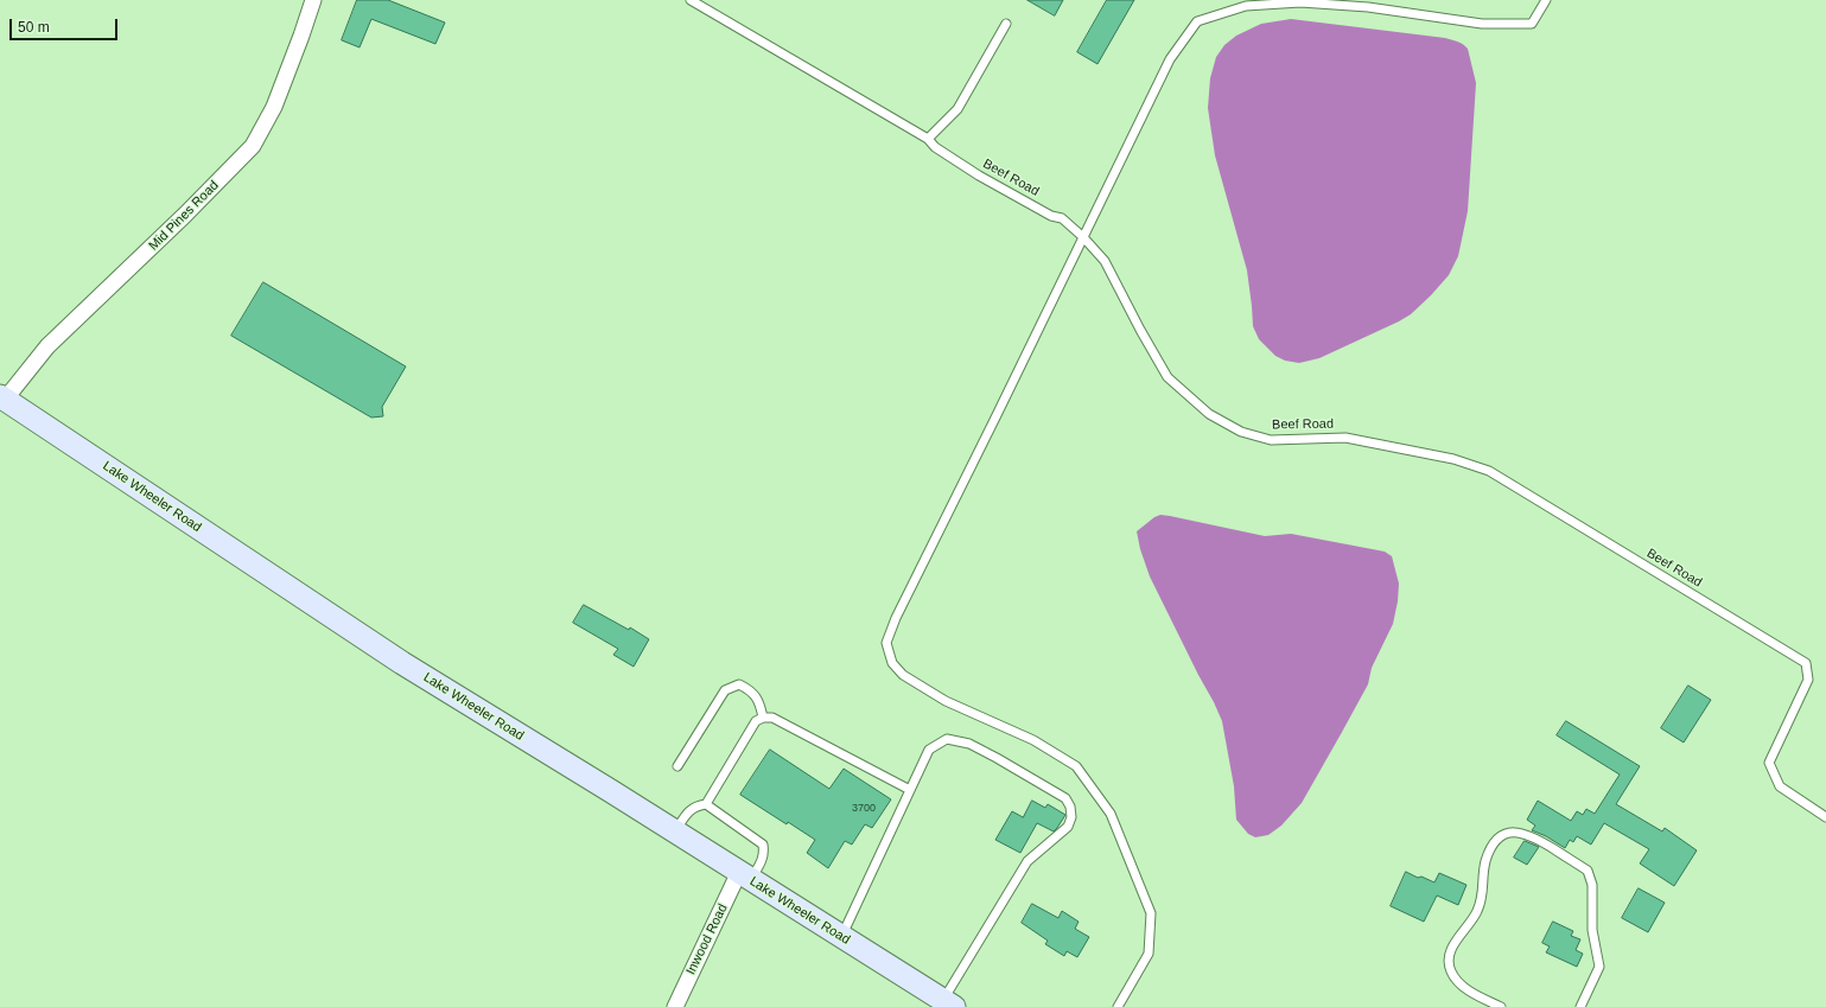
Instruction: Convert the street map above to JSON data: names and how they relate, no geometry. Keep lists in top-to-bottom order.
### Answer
{
  "streets": {
    "street": ["Mid Pines Road", "Lake Wheeler Road", "Inwood Road"],
    "lane": ["Beef Road"]
  },
  "crossings": [
    ["Mid Pines Road", "Lake Wheeler Road"],
    ["Lake Wheeler Road", "Inwood Road"]
  ],
  "house_numbers": ["3700"],
  "scale_bar": "50 m"
}
